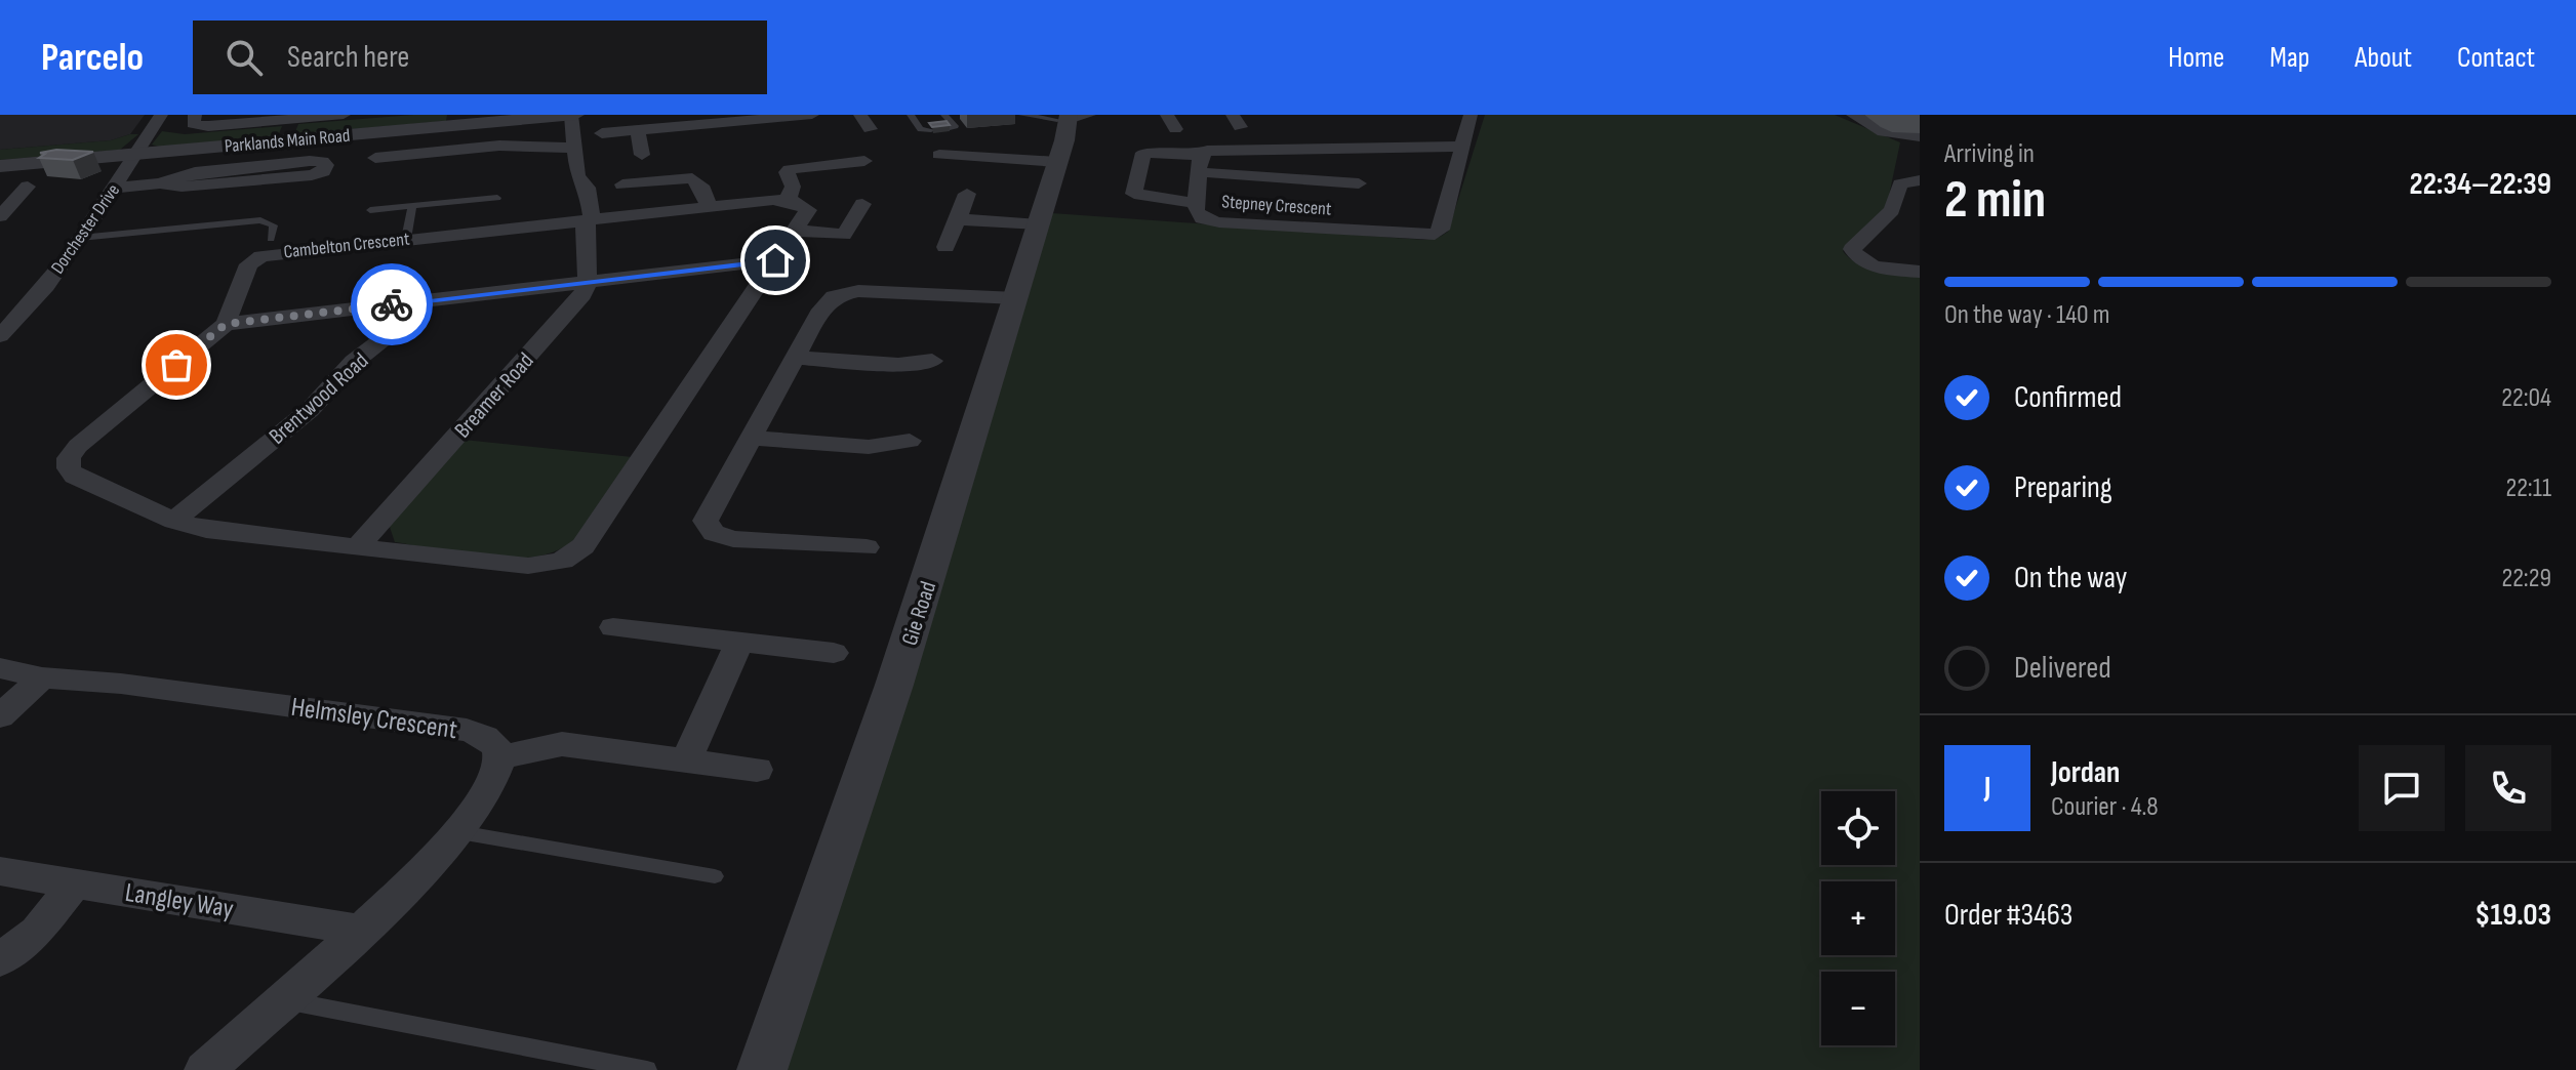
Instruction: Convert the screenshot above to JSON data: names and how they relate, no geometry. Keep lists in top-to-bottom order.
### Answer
{
  "streets": {
    "street": [
      "Parklands Main Road",
      "Stepney Crescent",
      "Dorchester Drive",
      "Cambelton Crescent",
      "Breamer Road",
      "Brentwood Road",
      "Gie Road",
      "Helmsley Crescent",
      "Langley Way"
    ]
  },
  "crossings": [
    ["Parklands Main Road", "Dorchester Drive"],
    ["Cambelton Crescent", "Breamer Road"],
    ["Cambelton Crescent", "Brentwood Road"]
  ],
  "page": {
    "header": "Parcelo",
    "search": "Search here",
    "nav": [
      "Home",
      "Map",
      "About",
      "Contact"
    ],
    "heading": ["2 min", "Arriving in", "22:34–22:39"],
    "panel": [
      "Jordan",
      "Courier · 4.8",
      "Order #3463",
      "$19.03"
    ],
    "bar": "On the way · 140 m",
    "list": [
      ["Confirmed", "22:04"],
      ["Preparing", "22:11"],
      ["On the way", "22:29"],
      "Delivered"
    ],
    "round": "J",
    "map_buttons": ["+", "−"]
  }
}
